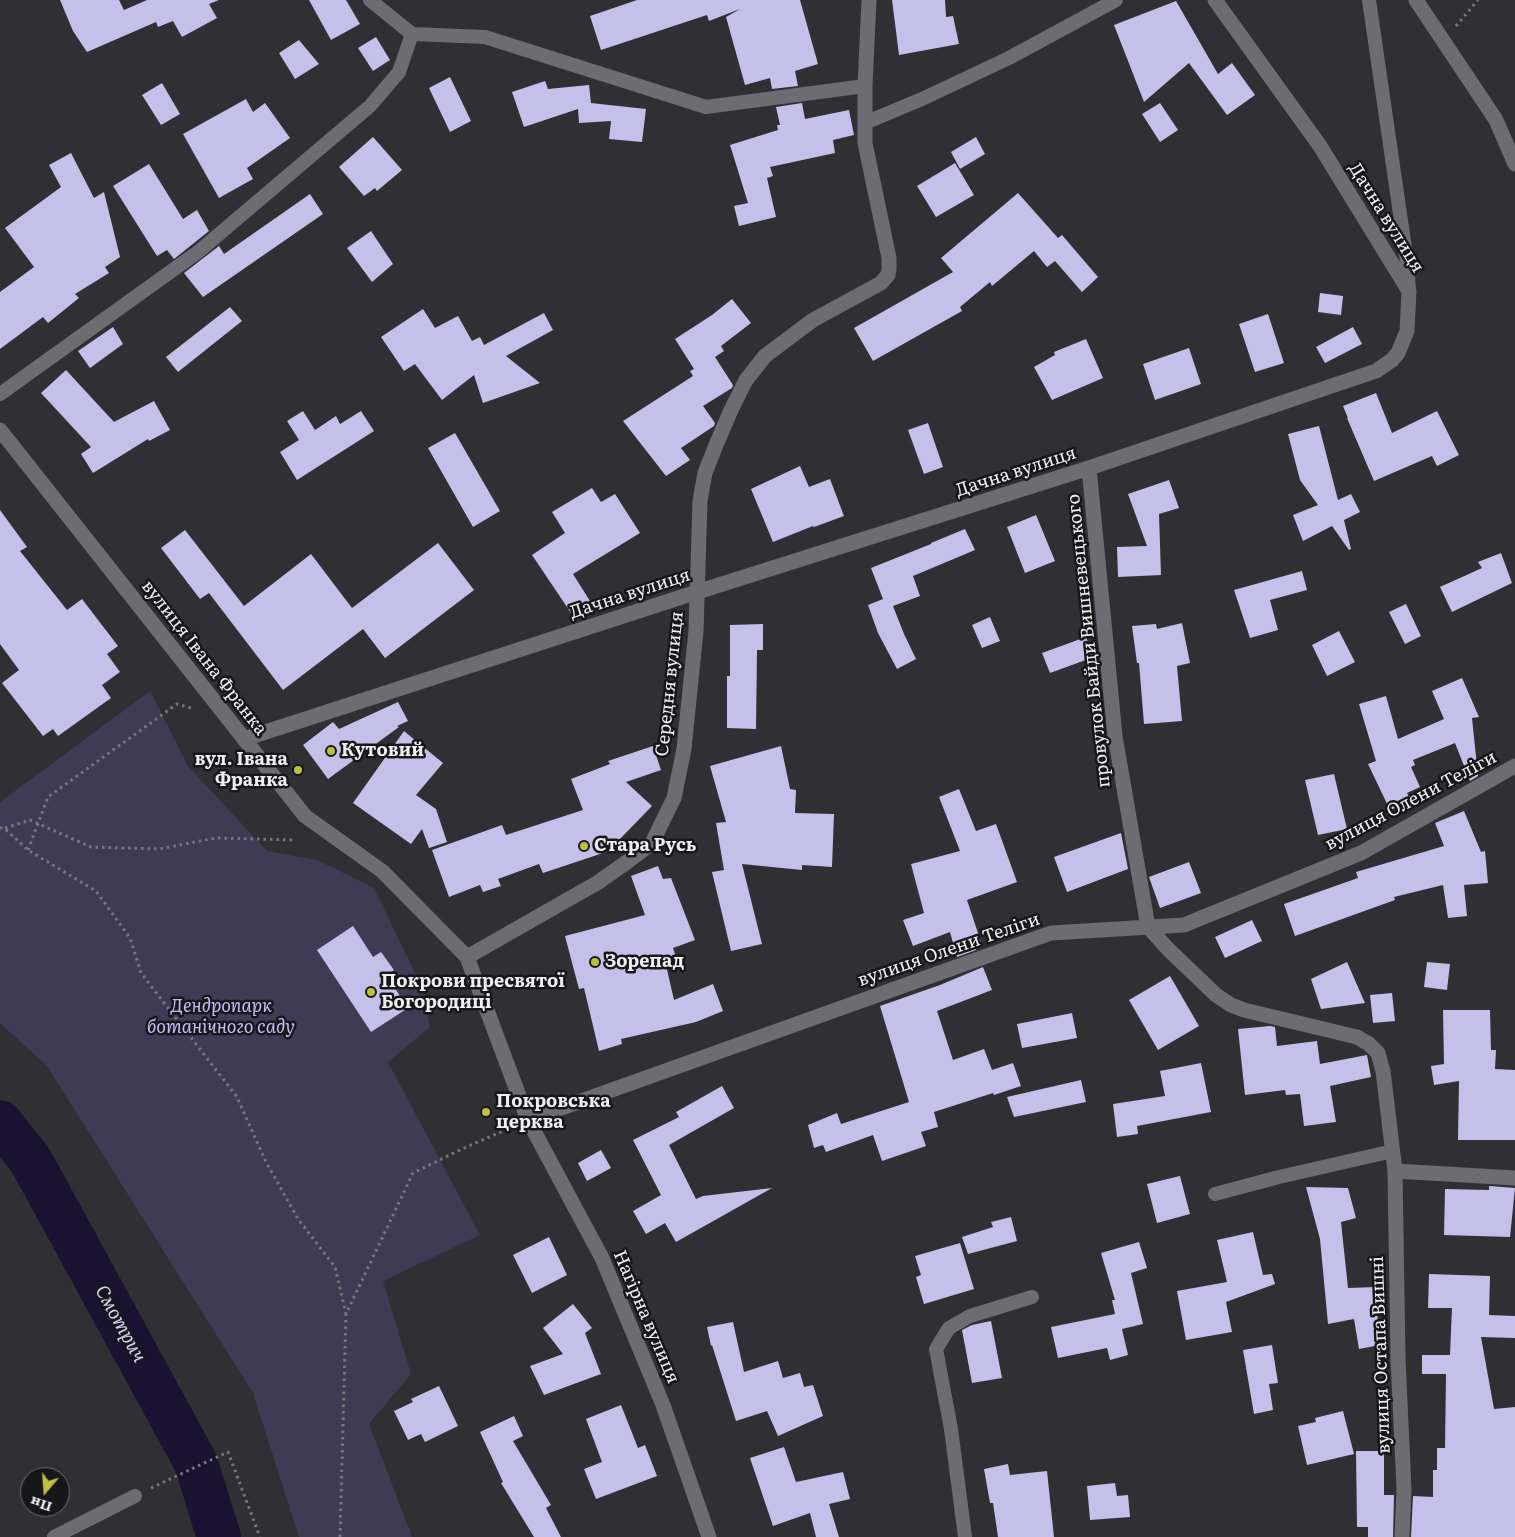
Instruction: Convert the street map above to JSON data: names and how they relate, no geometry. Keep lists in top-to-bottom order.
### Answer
{
  "streets": {
    "street": [
      "Дачна вулиця",
      "провулок Байди Вишневецького",
      "вулиця Івана Франка",
      "Середня вулиця",
      "вулиця Олени Теліги",
      "Нагірна вулиця",
      "вулиця Остапа Вишні"
    ]
  },
  "crossings": [
    ["Дачна вулиця", "провулок Байди Вишневецького"],
    ["Дачна вулиця", "вулиця Івана Франка"],
    ["Дачна вулиця", "Середня вулиця"],
    ["провулок Байди Вишневецького", "вулиця Олени Теліги"],
    ["провулок Байди Вишневецького", "вулиця Остапа Вишні"],
    ["вулиця Івана Франка", "Середня вулиця"],
    ["вулиця Івана Франка", "вулиця Олени Теліги"],
    ["вулиця Івана Франка", "Нагірна вулиця"],
    ["вулиця Олени Теліги", "Нагірна вулиця"],
    ["вулиця Олени Теліги", "вулиця Остапа Вишні"]
  ],
  "water": ["Смотрич"],
  "parks": ["Дендропарк ботанічного саду"],
  "places": [
    "Кутовий",
    "вул. Івана Франка",
    "Стара Русь",
    "Зорепад",
    "Покрови пресвятої Богородиці",
    "Покровська церква"
  ],
  "north": "bottom"
}
